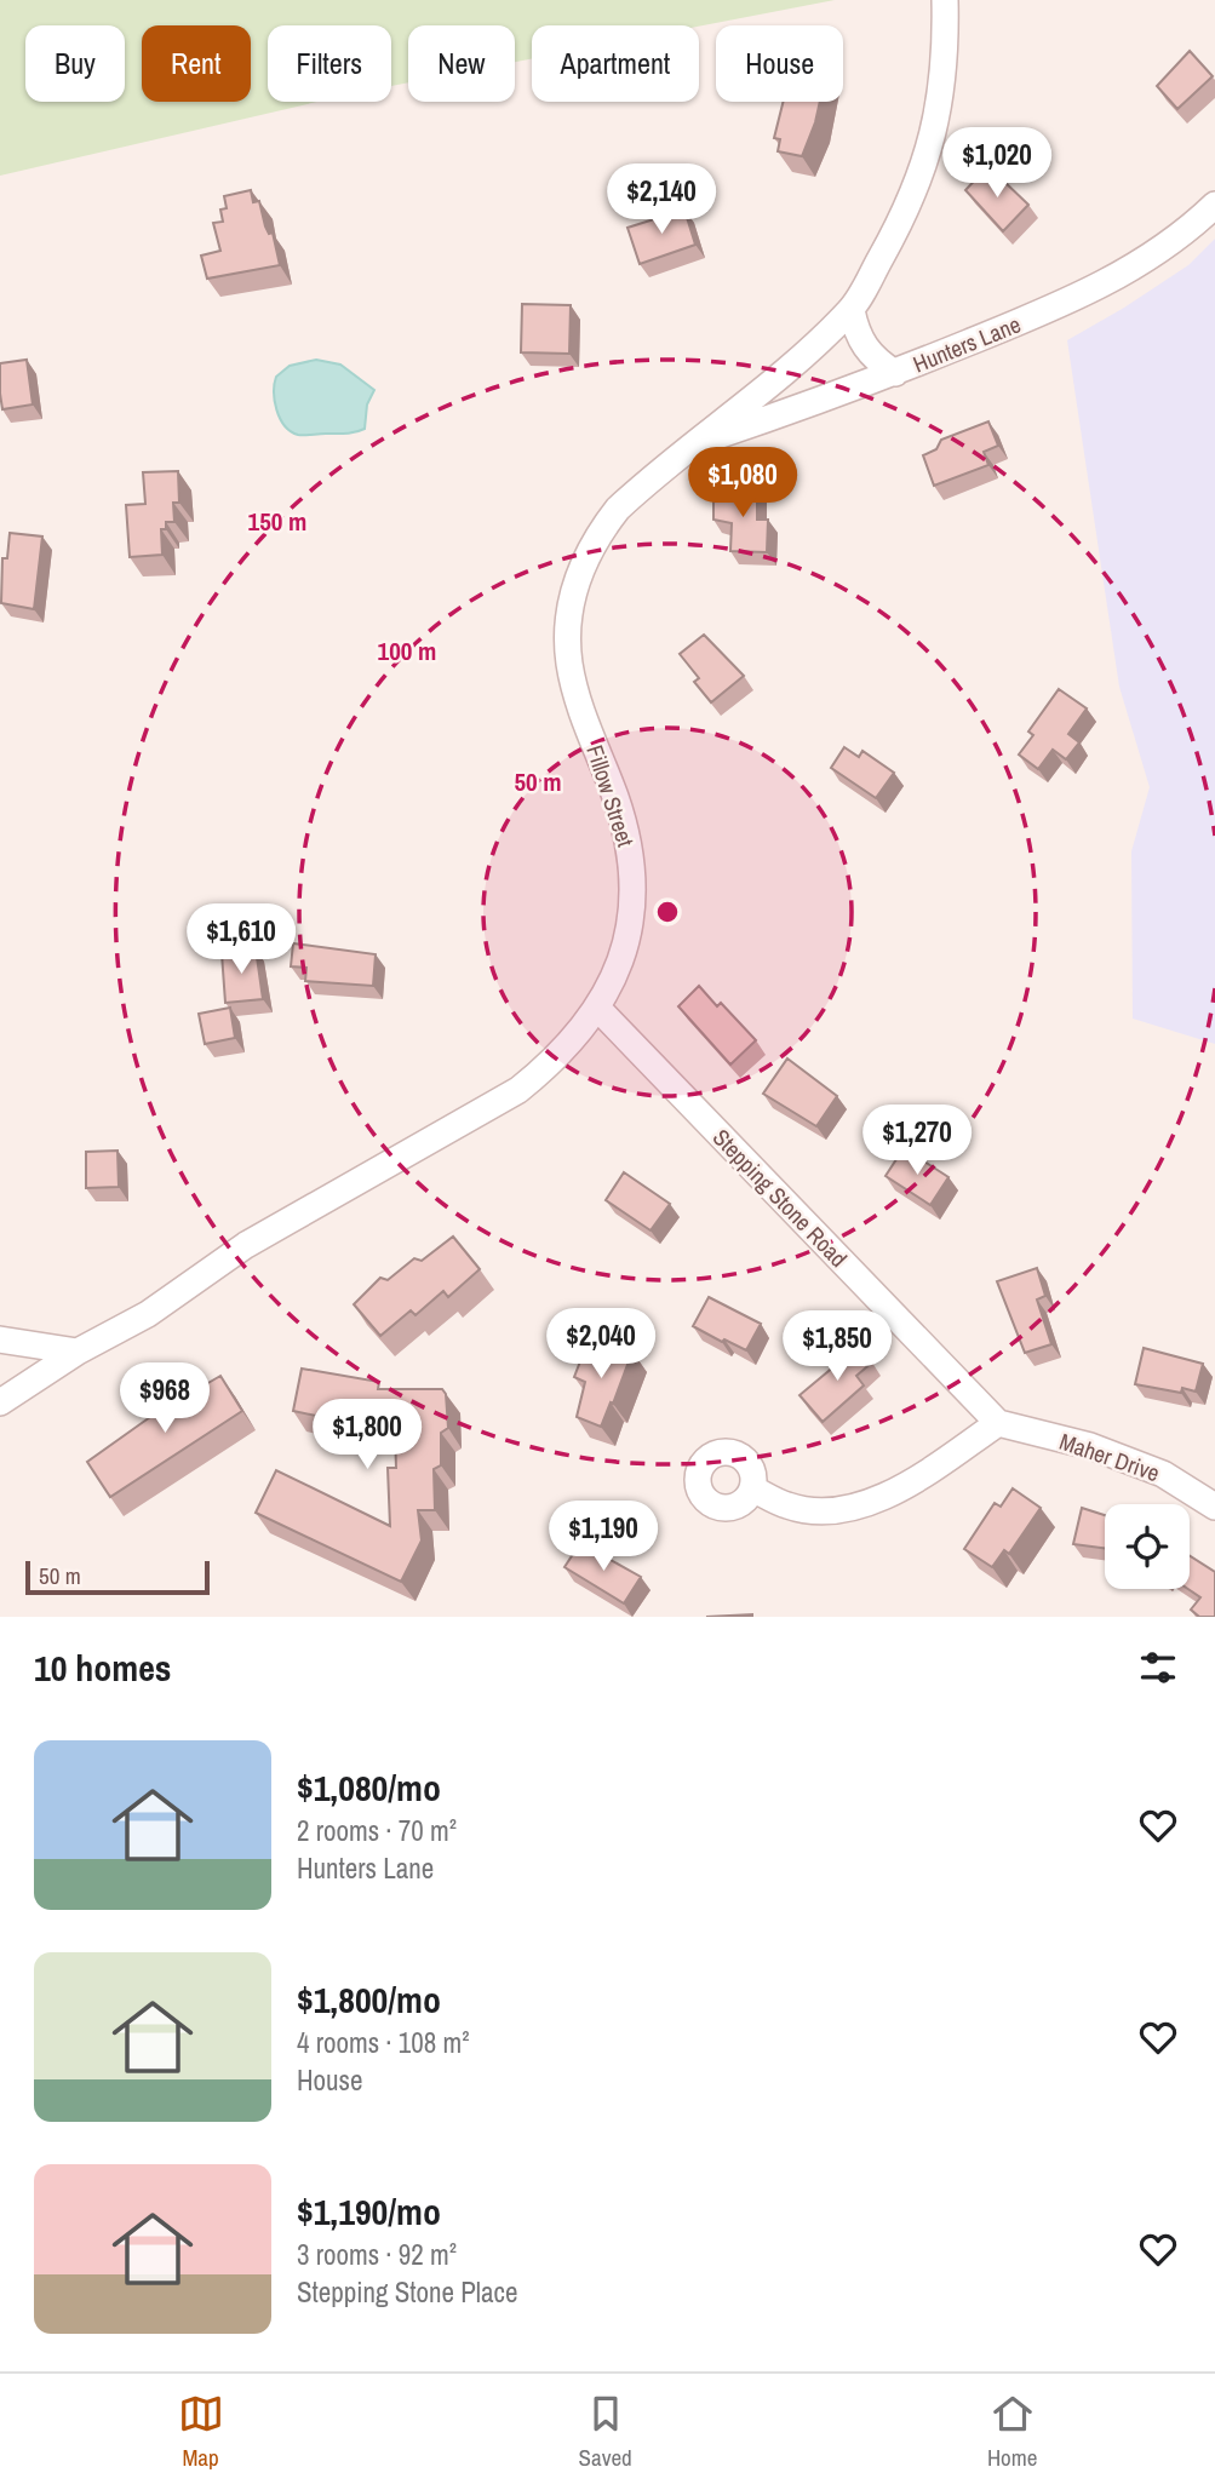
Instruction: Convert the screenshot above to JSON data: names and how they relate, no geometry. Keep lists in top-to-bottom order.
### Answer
{
  "streets": {
    "street": [
      "Hunters Lane",
      "Fillow Street",
      "Stepping Stone Road",
      "Maher Drive"
    ]
  },
  "crossings": [
    ["Hunters Lane", "Fillow Street"],
    ["Fillow Street", "Stepping Stone Road"],
    ["Stepping Stone Road", "Maher Drive"]
  ],
  "scale_bar": "50 m",
  "page": {
    "chip": [
      "Buy",
      "Rent",
      "Filters",
      "New",
      "Apartment",
      "House"
    ],
    "price": [
      "$1,020",
      "$2,140",
      "$1,080",
      "$1,610",
      "$1,270",
      "$2,040",
      "$1,850",
      "$968",
      "$1,800",
      "$1,190"
    ],
    "scale": "50 m",
    "heading": "10 homes",
    "list": [
      {
        "name": "$1,080/mo",
        "note": "2 rooms · 70 m² · Hunters Lane"
      },
      {
        "name": "$1,800/mo",
        "note": "4 rooms · 108 m² · House"
      },
      {
        "name": "$1,190/mo",
        "note": "3 rooms · 92 m² · Stepping Stone Place"
      }
    ],
    "tabs": ["Map", "Saved", "Home"]
  },
  "rings": ["150 m", "100 m", "50 m"]
}
